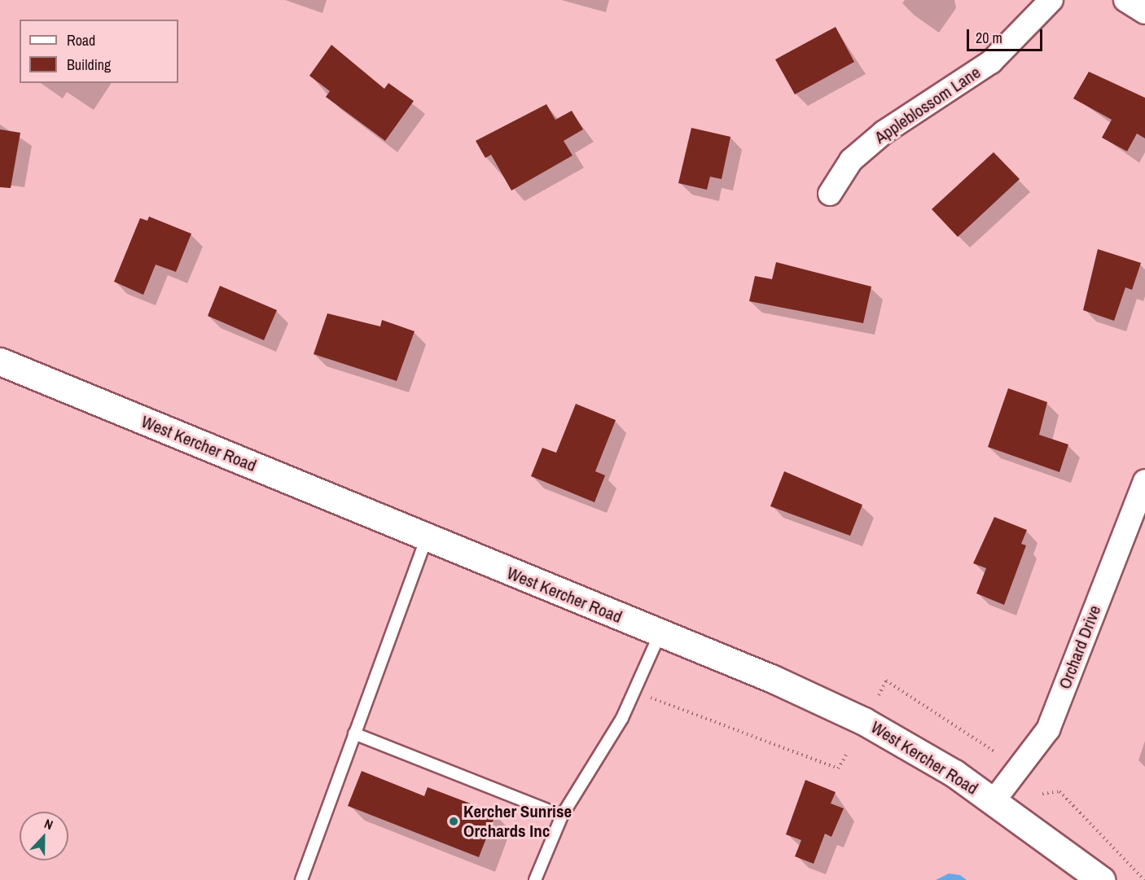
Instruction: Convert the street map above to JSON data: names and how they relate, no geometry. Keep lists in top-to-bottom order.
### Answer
{
  "streets": {
    "main road": ["West Kercher Road"],
    "street": ["Appleblossom Lane", "Orchard Drive"]
  },
  "crossings": [
    ["West Kercher Road", "Orchard Drive"]
  ],
  "places": ["Kercher Sunrise Orchards Inc"],
  "legend": ["Road", "Building"],
  "scale_bar": "20 m",
  "north": "top"
}
